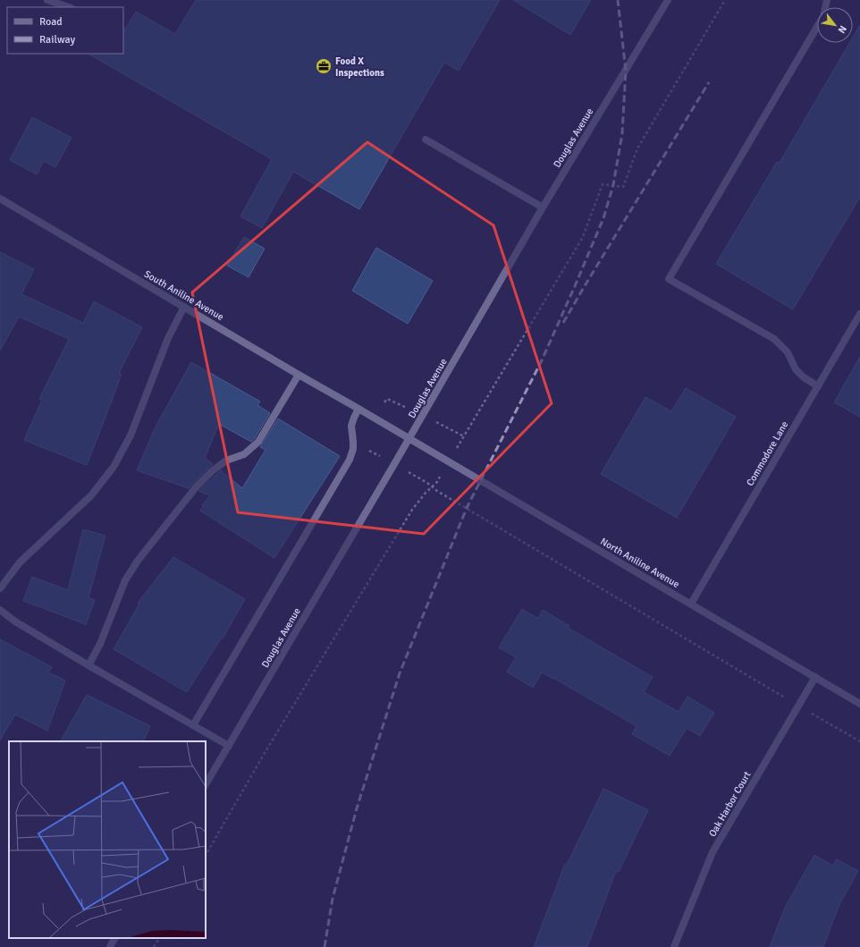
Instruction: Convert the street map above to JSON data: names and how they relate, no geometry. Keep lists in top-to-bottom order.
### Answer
{
  "streets": {
    "street": [
      "Douglas Avenue",
      "South Aniline Avenue",
      "Commodore Lane",
      "North Aniline Avenue",
      "Oak Harbor Court"
    ]
  },
  "crossings": [
    ["Douglas Avenue", "South Aniline Avenue"],
    ["Douglas Avenue", "North Aniline Avenue"],
    ["South Aniline Avenue", "North Aniline Avenue"],
    ["Commodore Lane", "North Aniline Avenue"],
    ["North Aniline Avenue", "Oak Harbor Court"]
  ],
  "places": {
    "office": ["Food X Inspections"]
  },
  "legend": ["Road", "Railway"],
  "north": "bottom right"
}
